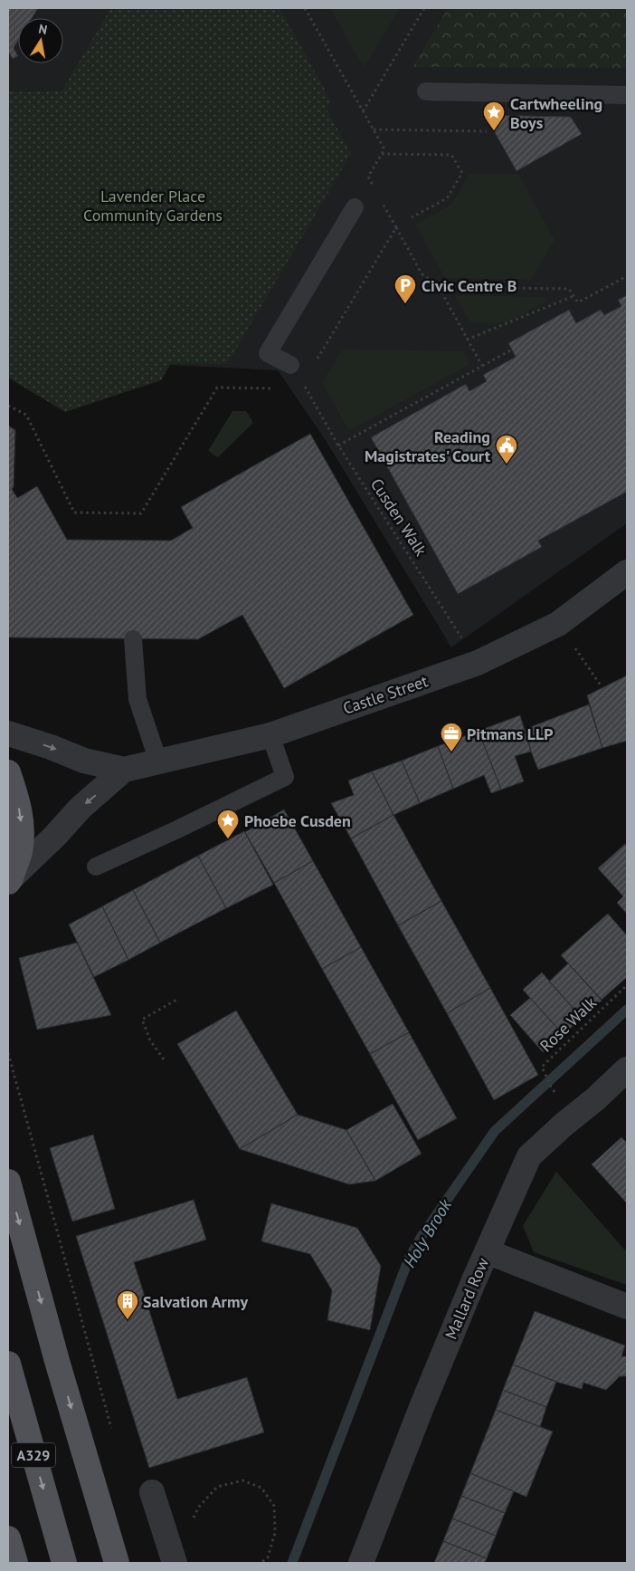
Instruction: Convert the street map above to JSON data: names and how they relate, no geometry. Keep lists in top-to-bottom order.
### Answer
{
  "streets": {
    "main road": ["A329"],
    "street": ["Castle Street", "Mallard Row"],
    "path": ["Cusden Walk", "Rose Walk"]
  },
  "crossings": [
    ["Cusden Walk", "Castle Street"]
  ],
  "water": ["Holy Brook"],
  "parks": ["Lavender Place Community Gardens"],
  "places": {
    "place": ["Cartwheeling Boys", "Phoebe Cusden"],
    "parking": ["Civic Centre B"],
    "public building": ["Reading Magistrates' Court"],
    "office": ["Pitmans LLP"],
    "building": ["Salvation Army"]
  },
  "north": "top"
}
